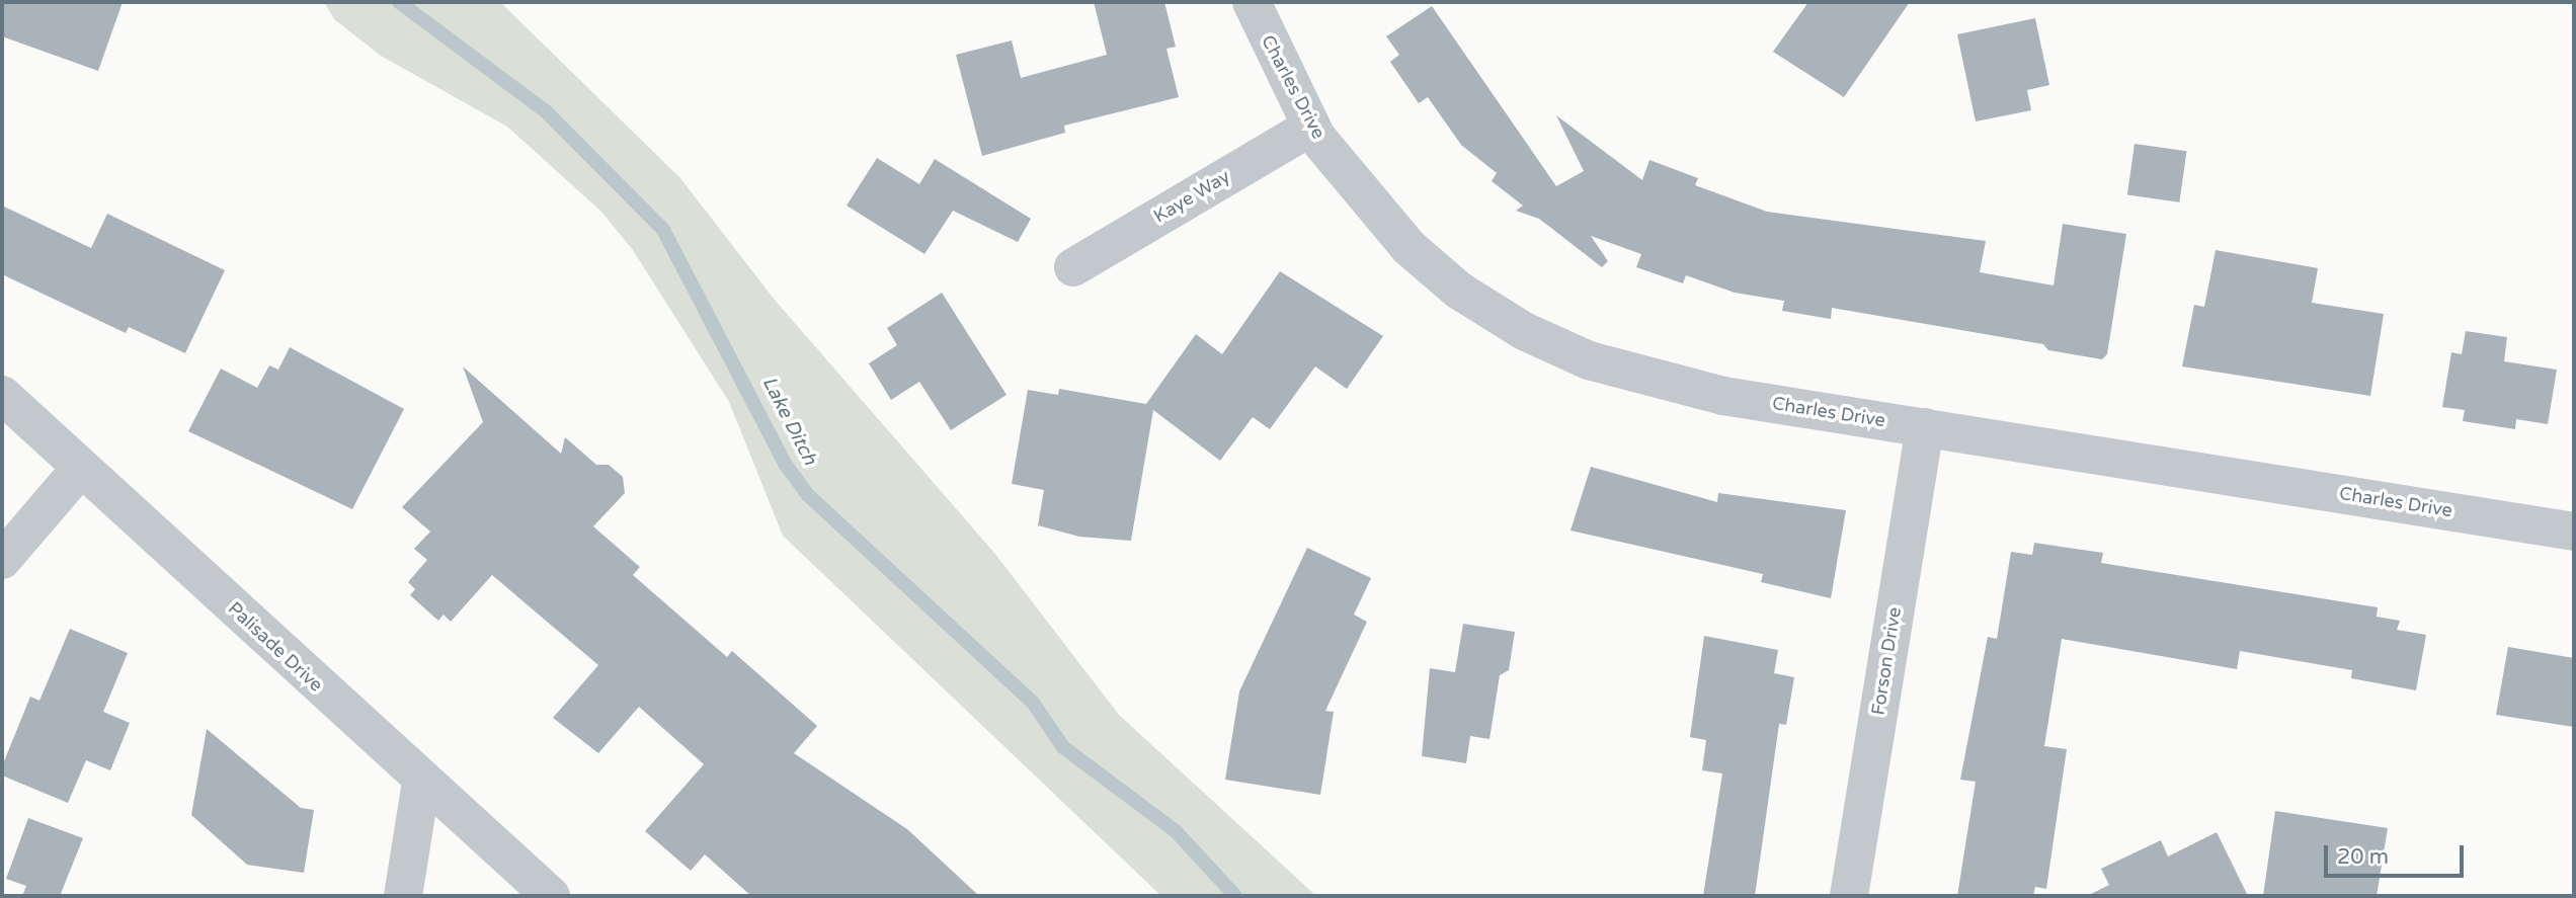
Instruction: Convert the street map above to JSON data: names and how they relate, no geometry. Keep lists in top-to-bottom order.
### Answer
{
  "streets": {
    "street": [
      "Charles Drive",
      "Kaye Way",
      "Palisade Drive",
      "Forson Drive"
    ]
  },
  "crossings": [
    ["Charles Drive", "Kaye Way"],
    ["Charles Drive", "Forson Drive"]
  ],
  "water": ["Lake Ditch"],
  "scale_bar": "20 m"
}
